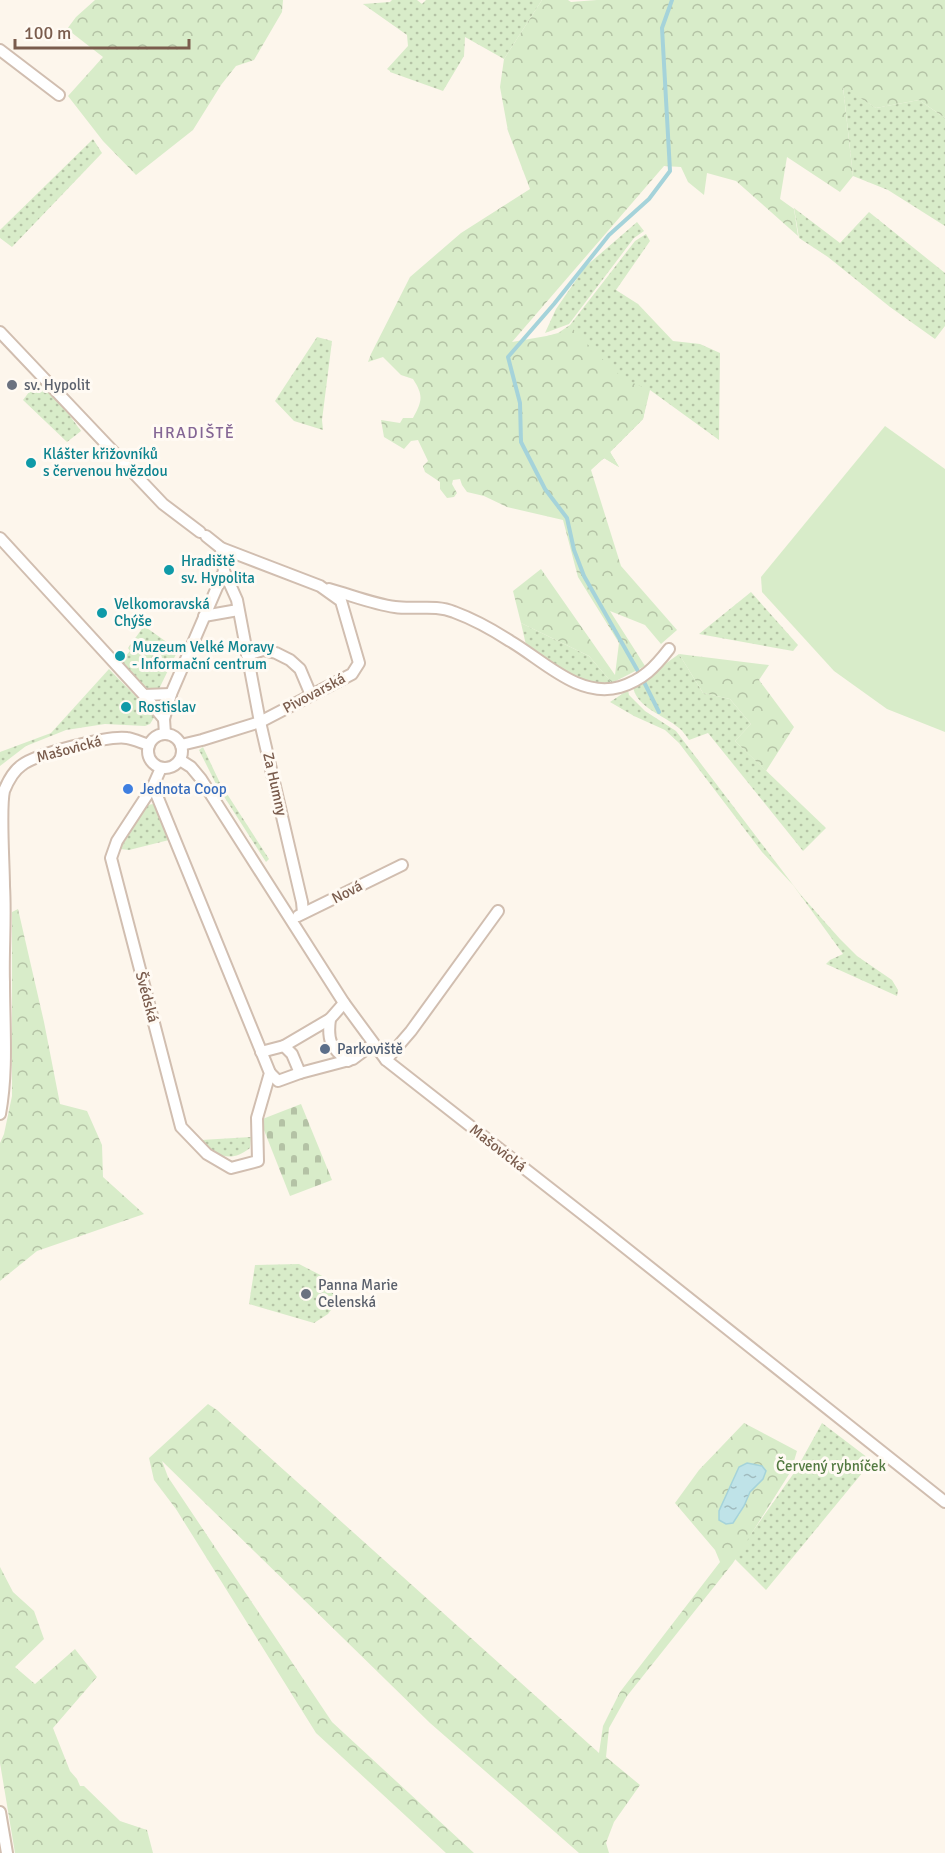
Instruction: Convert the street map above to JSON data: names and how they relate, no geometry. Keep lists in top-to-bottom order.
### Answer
{
  "streets": {
    "street": [
      "Pivovarská",
      "Mašovická",
      "Za Humny",
      "Nová",
      "Švédská"
    ]
  },
  "crossings": [
    ["Pivovarská", "Mašovická"],
    ["Pivovarská", "Za Humny"],
    ["Pivovarská", "Švédská"],
    ["Mašovická", "Nová"],
    ["Mašovická", "Švédská"],
    ["Za Humny", "Nová"]
  ],
  "districts": ["HRADIŠTĚ"],
  "parks": ["Červený rybníček"],
  "places": [
    "sv. Hypolit",
    "Klášter křižovníků s červenou hvězdou",
    "Hradiště sv. Hypolita",
    "Velkomoravská Chýše",
    "Muzeum Velké Moravy - Informační centrum",
    "Rostislav",
    "Jednota Coop",
    "Parkoviště",
    "Panna Marie Celenská"
  ],
  "scale_bar": "100 m"
}
